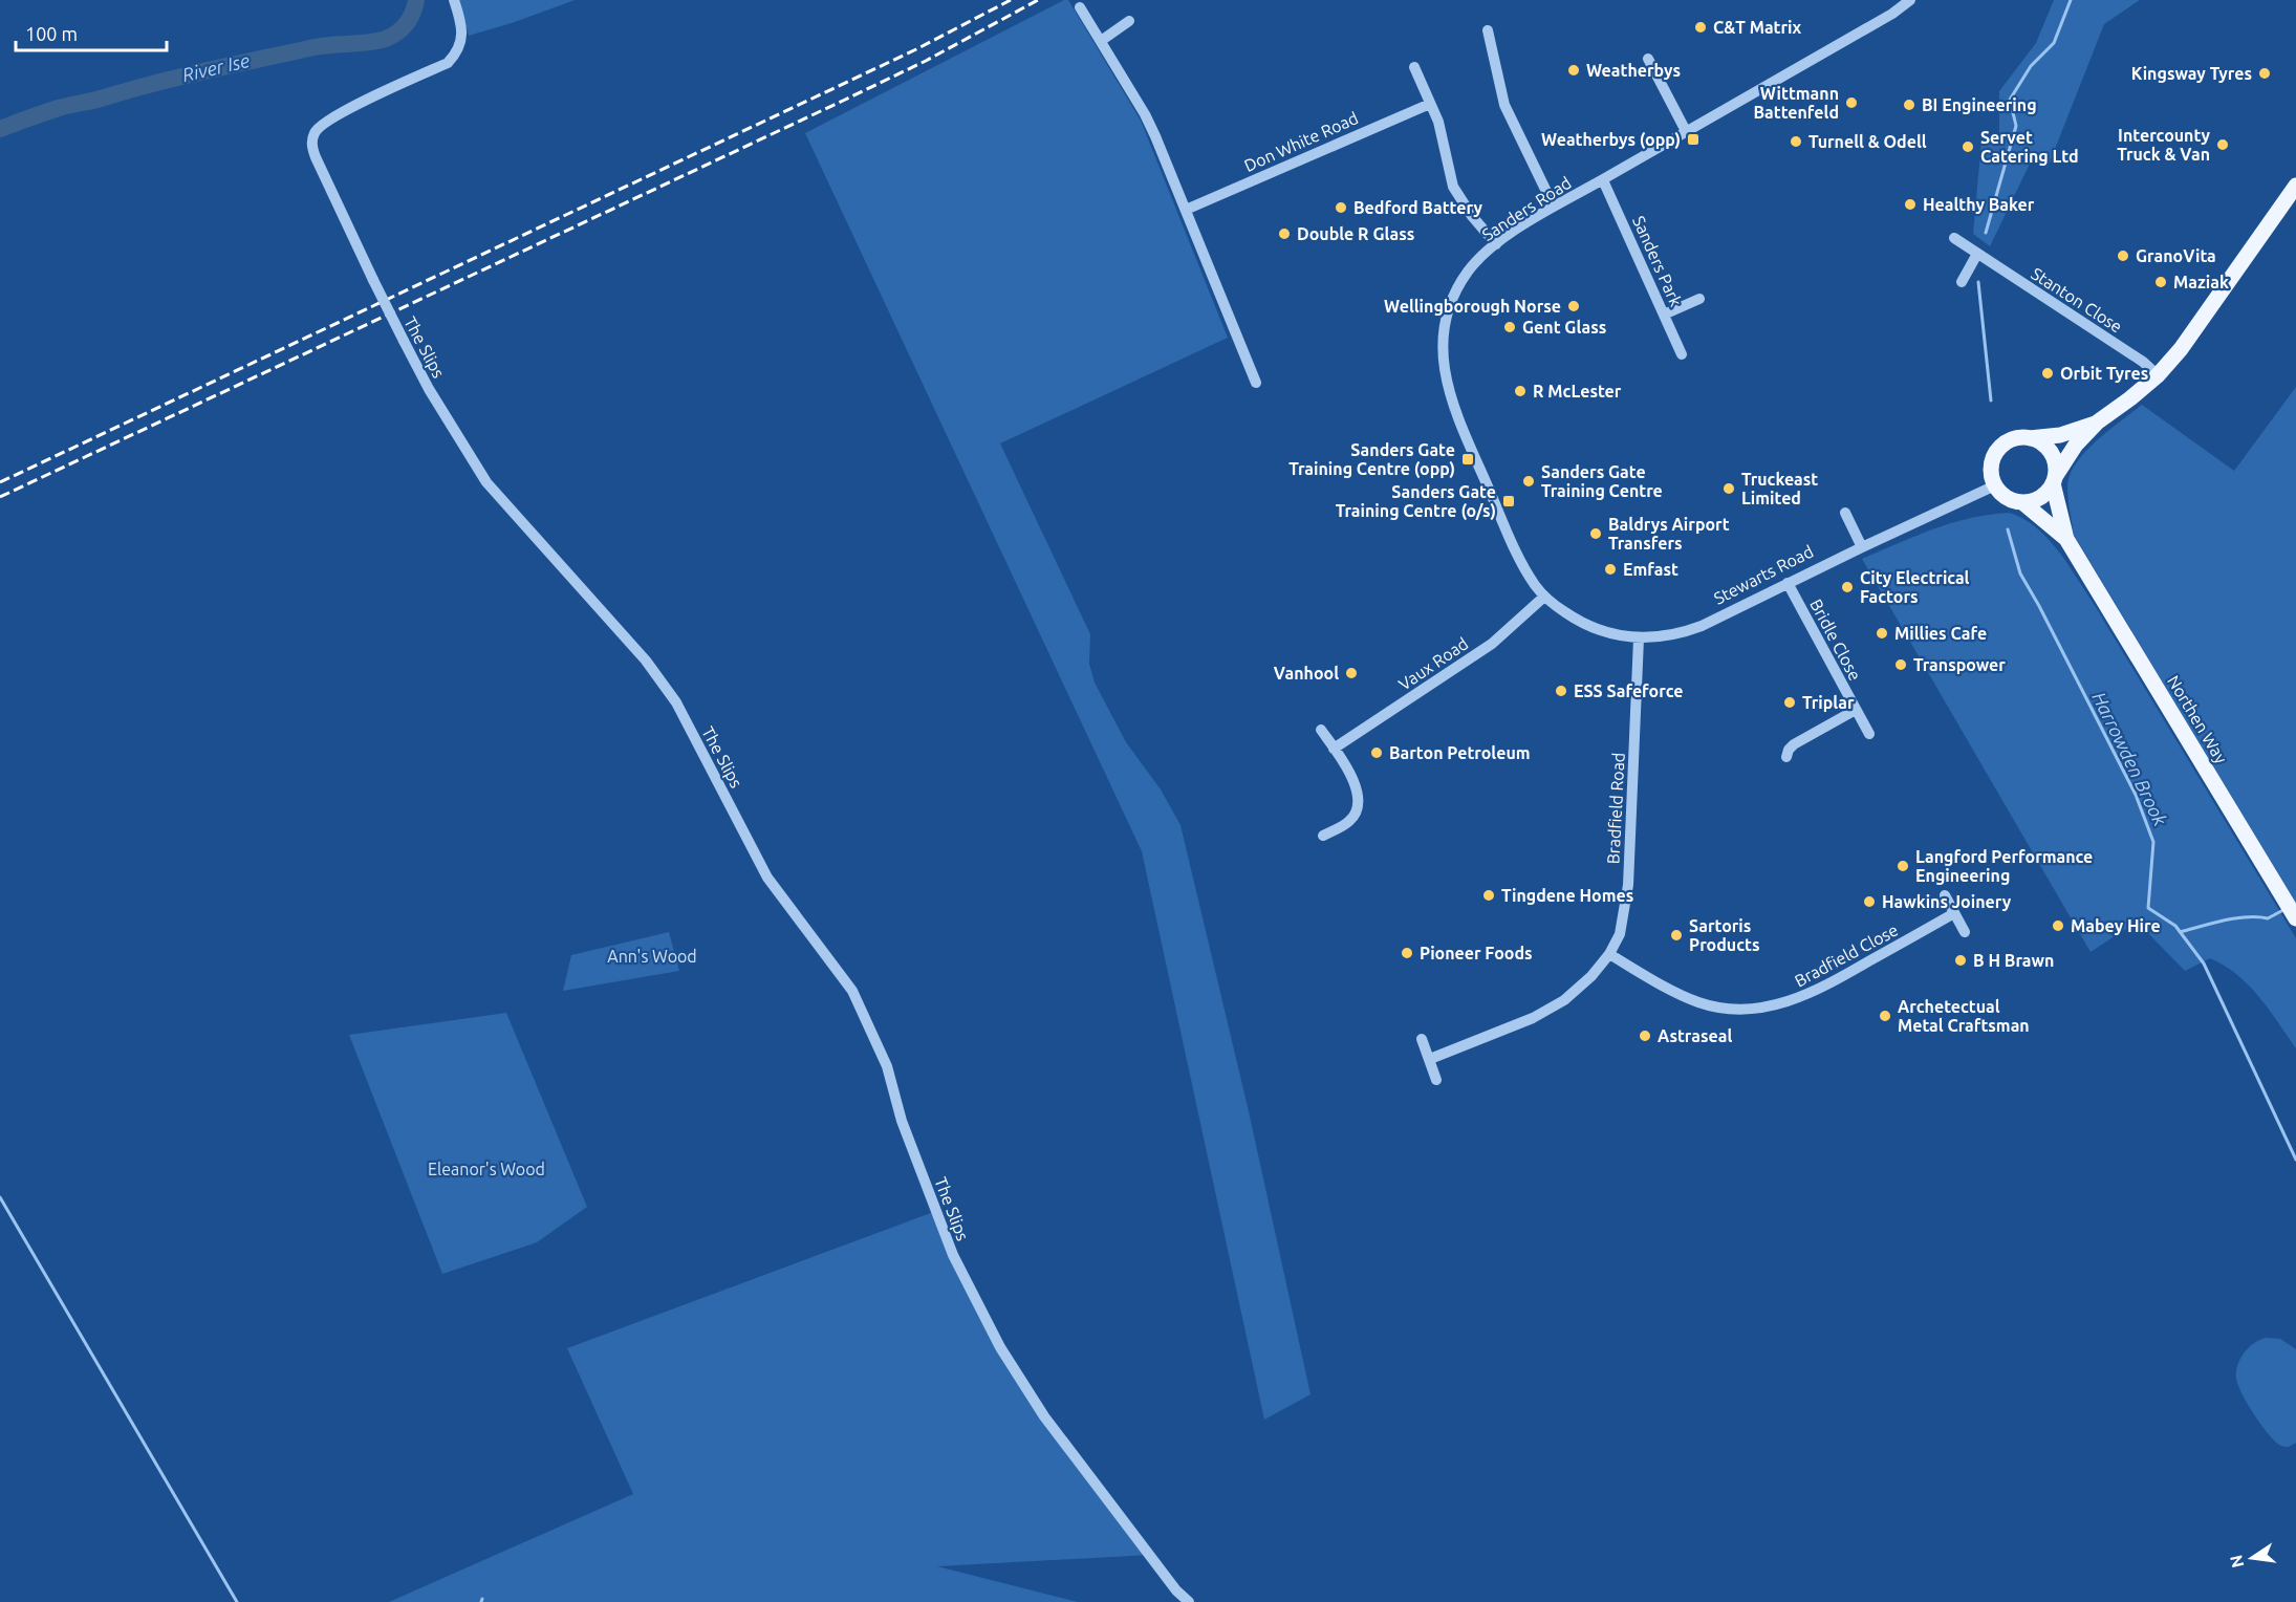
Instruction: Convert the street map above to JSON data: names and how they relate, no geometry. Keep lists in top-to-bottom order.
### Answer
{
  "streets": {
    "main road": ["Northen Way"],
    "street": [
      "Don White Road",
      "Sanders Road",
      "Sanders Park",
      "Stanton Close",
      "The Slips",
      "Stewarts Road",
      "Bridle Close",
      "Vaux Road",
      "Bradfield Road",
      "Bradfield Close"
    ]
  },
  "crossings": [
    ["Sanders Road", "Sanders Park"],
    ["Sanders Road", "Stewarts Road"],
    ["Sanders Road", "Vaux Road"],
    ["Stewarts Road", "Bridle Close"],
    ["Stewarts Road", "Vaux Road"],
    ["Stewarts Road", "Northen Way"],
    ["Stewarts Road", "Bradfield Road"],
    ["Bradfield Road", "Bradfield Close"]
  ],
  "water": ["River Ise", "Harrowden Brook"],
  "parks": ["Ann's Wood", "Eleanor's Wood"],
  "places": {
    "other": [
      "C&T Matrix",
      "Weatherbys",
      "Kingsway Tyres",
      "Wittmann Battenfeld",
      "BI Engineering",
      "Turnell & Odell",
      "Intercounty Truck & Van",
      "Servet Catering Ltd",
      "Healthy Baker",
      "Bedford Battery",
      "Double R Glass",
      "GranoVita",
      "Maziak",
      "Wellingborough Norse",
      "Gent Glass",
      "Orbit Tyres",
      "R McLester",
      "Sanders Gate Training Centre",
      "Truckeast Limited",
      "Baldrys Airport Transfers",
      "Emfast",
      "City Electrical Factors",
      "Millies Cafe",
      "Transpower",
      "Vanhool",
      "ESS Safeforce",
      "Triplar",
      "Barton Petroleum",
      "Langford Performance Engineering",
      "Tingdene Homes",
      "Hawkins Joinery",
      "Mabey Hire",
      "Sartoris Products",
      "Pioneer Foods",
      "B H Brawn",
      "Archetectual Metal Craftsman",
      "Astraseal"
    ],
    "transit": ["Weatherbys (opp)", "Sanders Gate Training Centre (opp)", "Sanders Gate Training Centre (o/s)"]
  },
  "scale_bar": "100 m",
  "north": "left"
}
